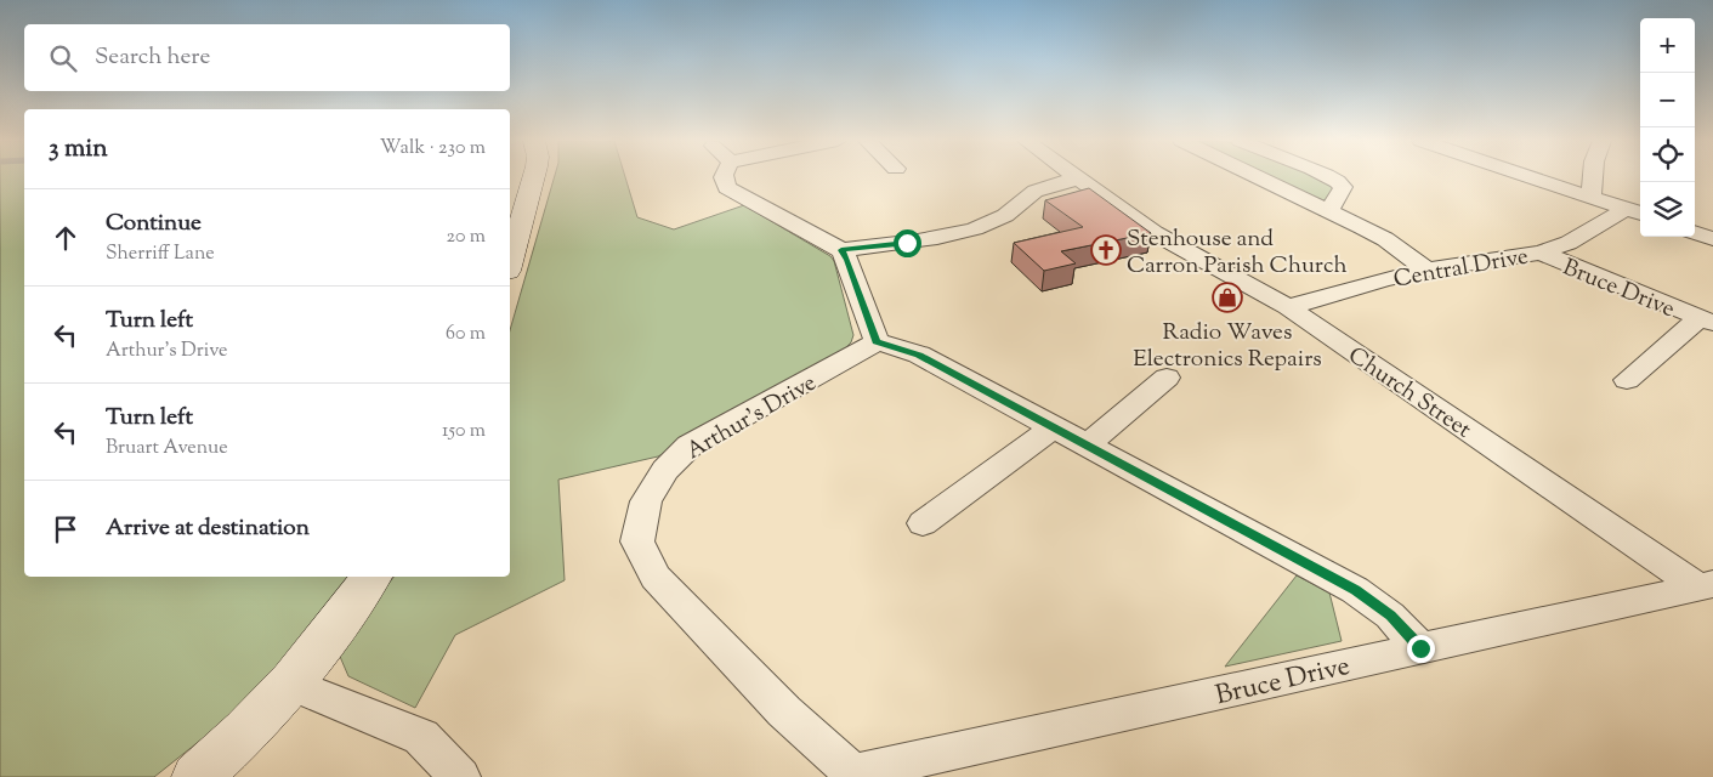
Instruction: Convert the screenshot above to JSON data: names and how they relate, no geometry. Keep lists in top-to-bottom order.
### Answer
{
  "streets": {
    "street": [
      "Central Drive",
      "Bruce Drive",
      "Church Street",
      "Arthur's Drive"
    ]
  },
  "crossings": [
    ["Central Drive", "Bruce Drive"],
    ["Central Drive", "Church Street"],
    ["Bruce Drive", "Church Street"],
    ["Bruce Drive", "Arthur's Drive"]
  ],
  "places": {
    "church": ["Stenhouse and Carron Parish Church"],
    "shop": ["Radio Waves Electronics Repairs"]
  },
  "page": {
    "map_buttons": ["+", "−"],
    "search": "Search here",
    "heading": ["3 min", "Walk · 230 m"],
    "list": [
      ["Continue", "Sherriff Lane", "20 m"],
      ["Turn left", "Arthur's Drive", "60 m"],
      ["Turn left", "Bruart Avenue", "150 m"],
      "Arrive at destination"
    ]
  }
}
